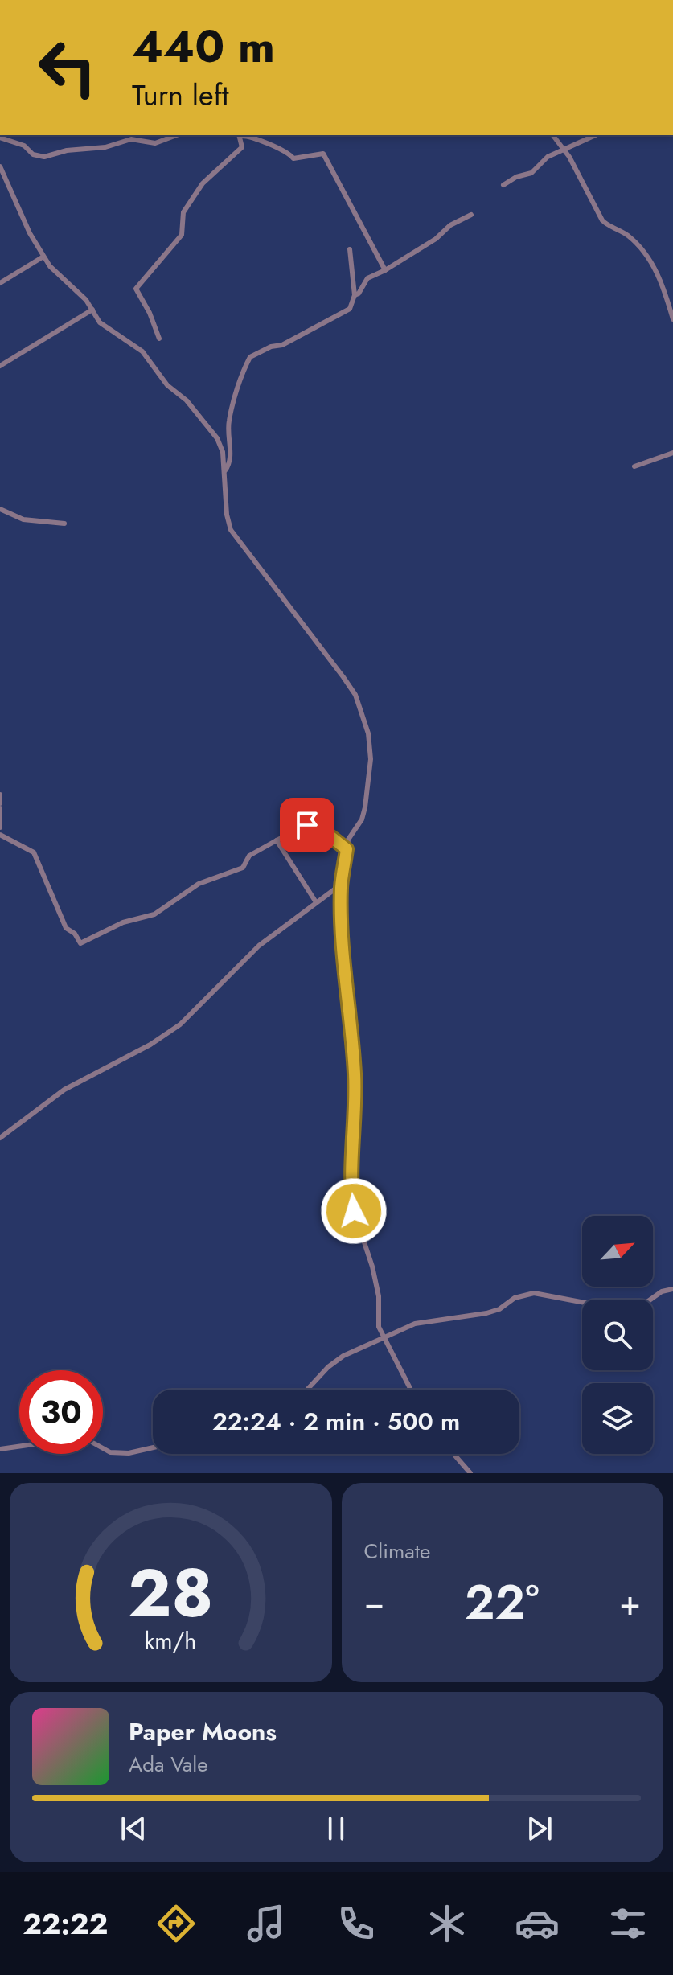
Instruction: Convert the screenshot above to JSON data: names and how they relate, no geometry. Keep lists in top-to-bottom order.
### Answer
{
  "north": "top right",
  "page": {
    "turn": ["440 m", "Turn left"],
    "limit": "30",
    "trip": "22:24 · 2 min · 500 m",
    "tile": "Climate",
    "heat": ["−", "22°", "+"],
    "song": ["Paper Moons", "Ada Vale"],
    "tabs": "22:22",
    "gauge": ["28", "km/h"]
  }
}
